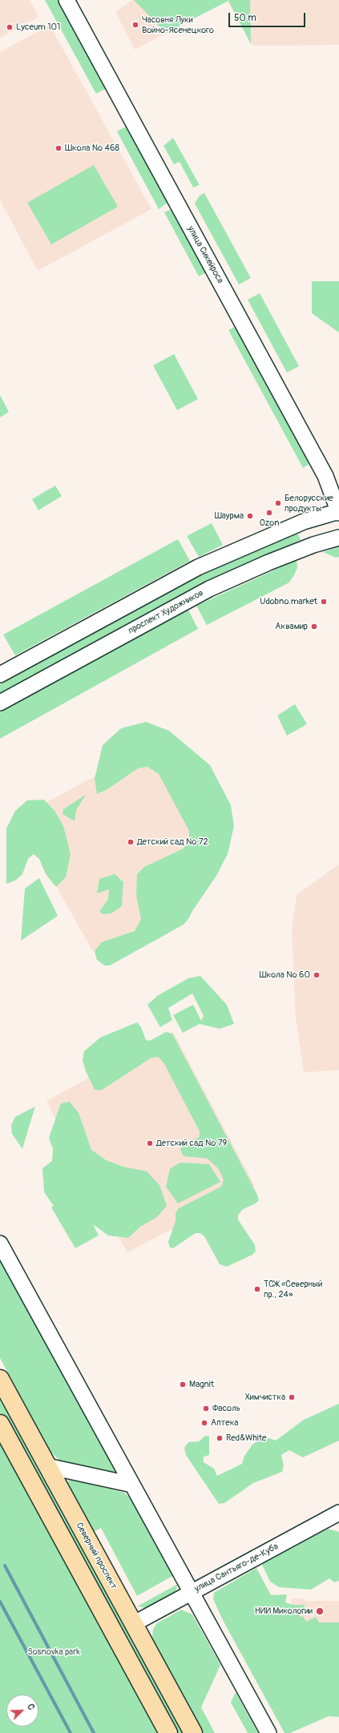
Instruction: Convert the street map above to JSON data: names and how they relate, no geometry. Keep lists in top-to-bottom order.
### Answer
{
  "streets": {
    "main road": ["Северный проспект"],
    "street": ["улица Сикейроса", "проспект Художников", "улица Сантьяго-де-Куба"]
  },
  "crossings": [
    ["Северный проспект", "улица Сантьяго-де-Куба"]
  ],
  "parks": ["Sosnovka park"],
  "places": [
    "Часовня Луки Войно-Ясенецкого",
    "Lyceum 101",
    "Школа № 468",
    "Белорусские продукты",
    "Ozon",
    "Шаурма",
    "Udobno.market",
    "Аквамир",
    "Детский сад № 72",
    "Школа № 60",
    "Детский сад № 79",
    "ТСЖ «Северный пр., 24»",
    "Magnit",
    "Химчистка",
    "Фасоль",
    "Аптека",
    "Red&White",
    "НИИ Микологии"
  ],
  "scale_bar": "50 m",
  "north": "top right"
}
